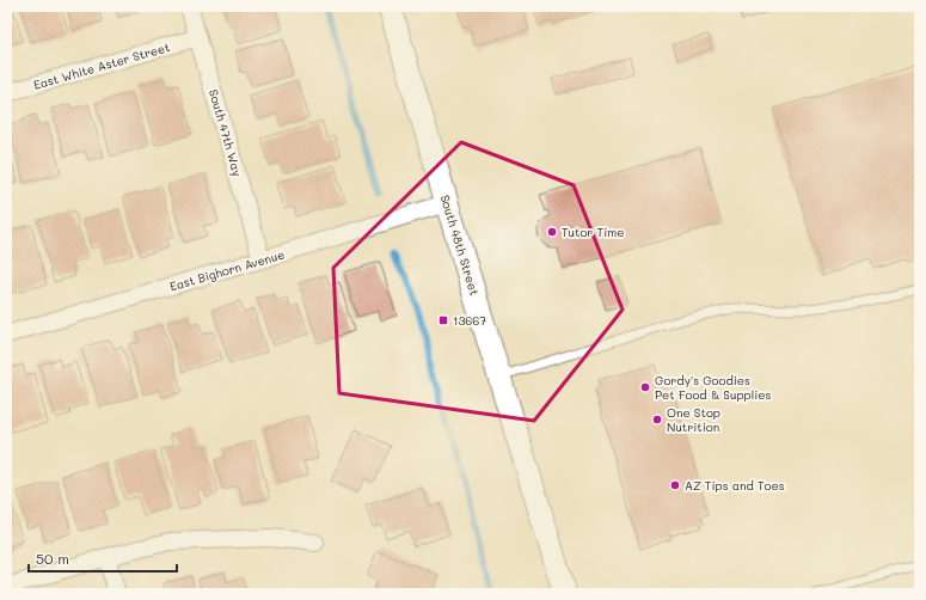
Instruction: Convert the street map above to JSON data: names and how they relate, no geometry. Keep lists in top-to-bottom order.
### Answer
{
  "streets": {
    "main road": ["South 48th Street"],
    "street": ["East White Aster Street", "South 47th Way", "East Bighorn Avenue"]
  },
  "crossings": [
    ["East White Aster Street", "South 47th Way"],
    ["South 47th Way", "East Bighorn Avenue"],
    ["South 48th Street", "East Bighorn Avenue"]
  ],
  "places": {
    "other": [
      "Tutor Time",
      "Gordy's Goodies Pet Food & Supplies",
      "One Stop Nutrition",
      "AZ Tips and Toes"
    ],
    "transit": ["13667"]
  },
  "scale_bar": "50 m"
}
